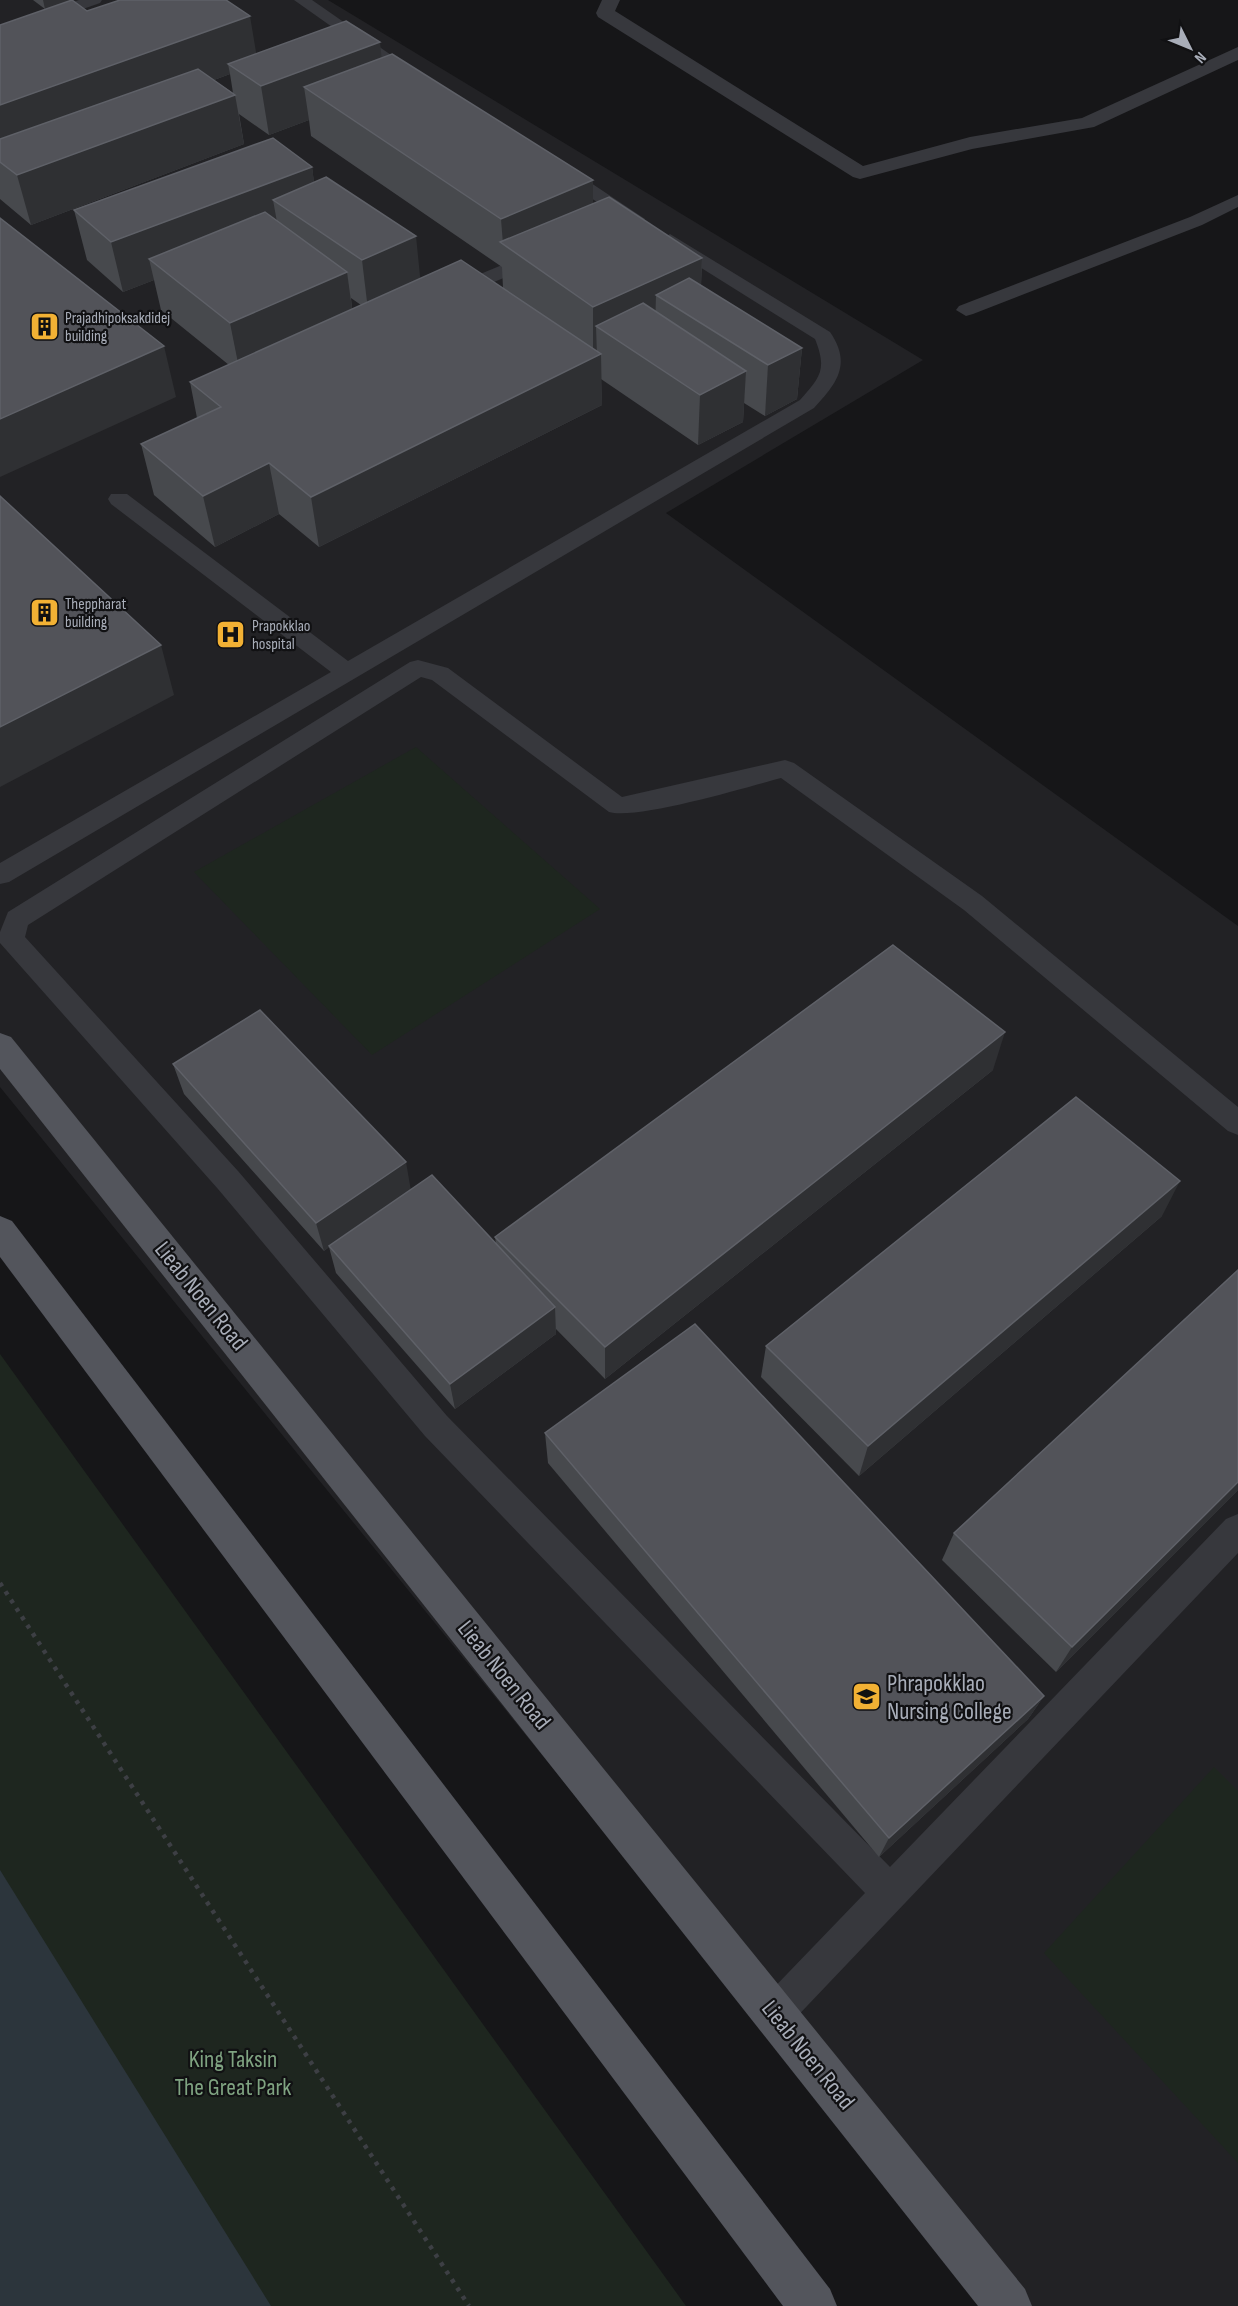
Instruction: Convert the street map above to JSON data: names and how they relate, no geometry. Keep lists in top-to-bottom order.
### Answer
{
  "streets": {
    "main road": ["Lieab Noen Road"]
  },
  "parks": ["King Taksin The Great Park"],
  "places": {
    "building": ["Prajadhipoksakdidej building", "Theppharat building"],
    "hospital": ["Prapokklao hospital"],
    "school or university": ["Phrapokklao Nursing College"]
  },
  "north": "bottom right"
}
